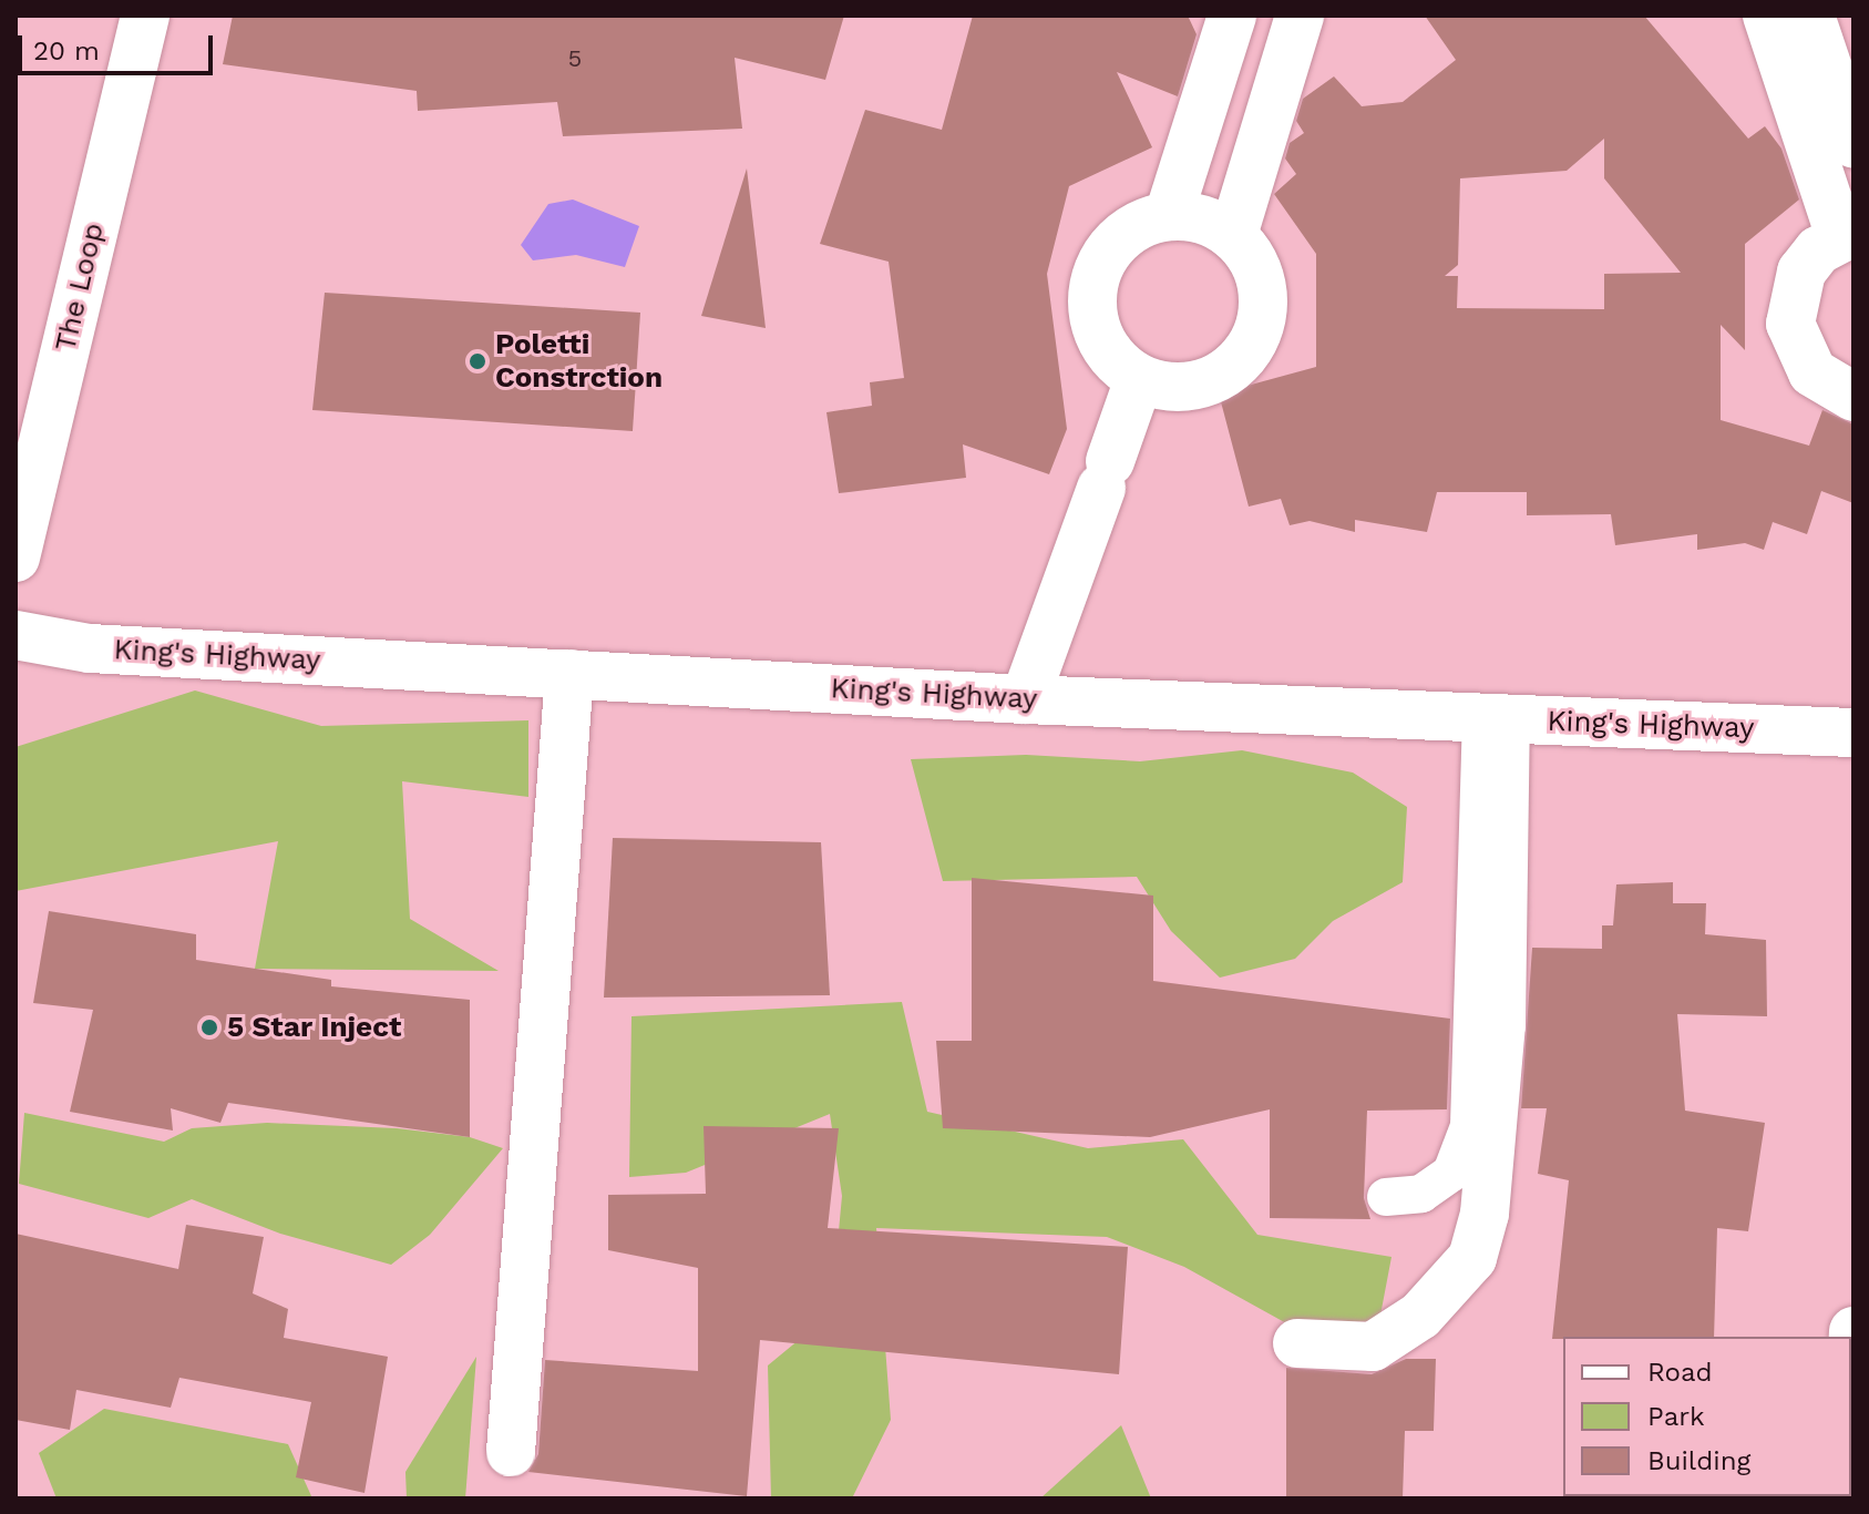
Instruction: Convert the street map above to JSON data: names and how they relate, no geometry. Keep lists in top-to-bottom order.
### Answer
{
  "streets": {
    "street": ["The Loop", "King's Highway"]
  },
  "places": ["Poletti Constrction", "5 Star Inject"],
  "house_numbers": ["5"],
  "legend": ["Road", "Park", "Building"],
  "scale_bar": "20 m"
}
